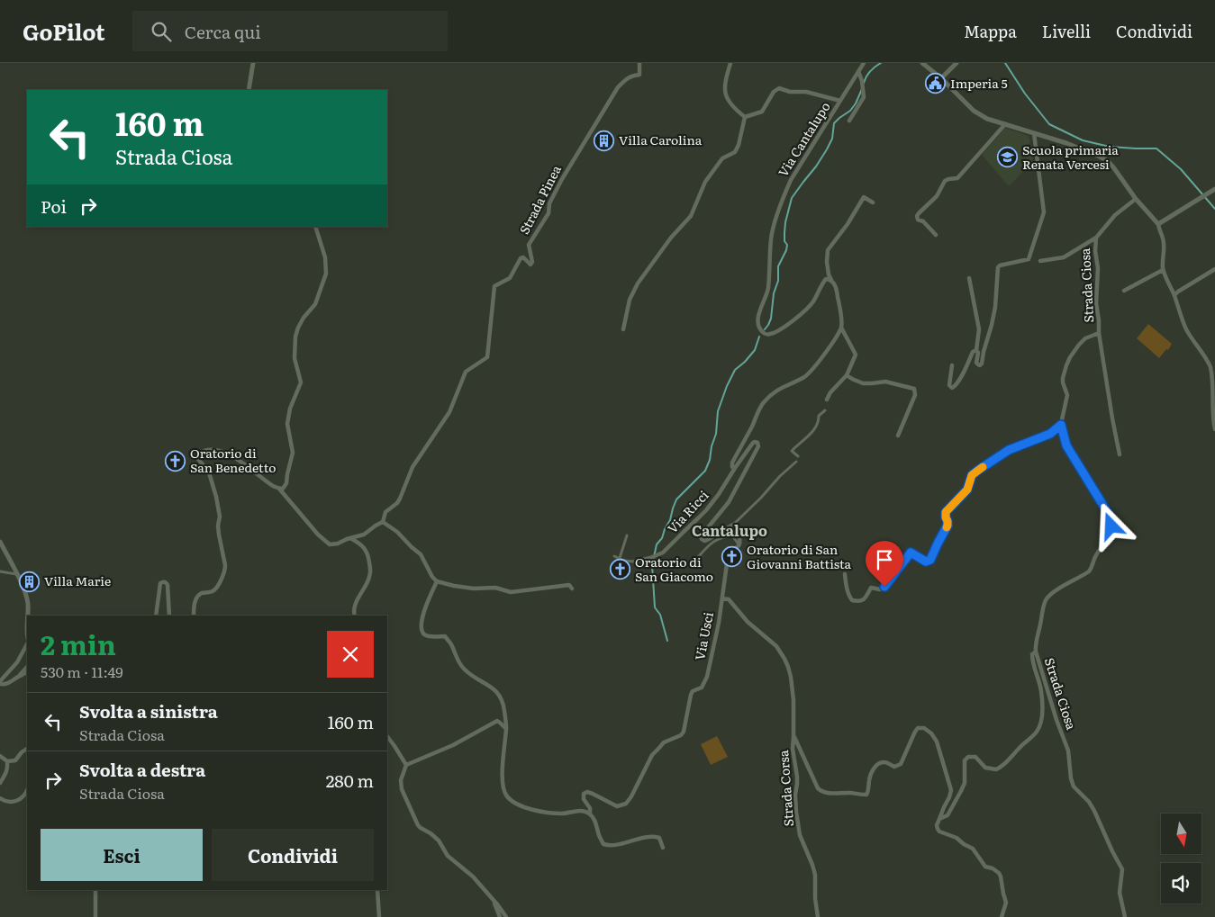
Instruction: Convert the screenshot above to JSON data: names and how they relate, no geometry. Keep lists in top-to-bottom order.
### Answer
{
  "streets": {
    "street": [
      "Via Cantalupo",
      "Strada Pinea",
      "Strada Ciosa",
      "Via Ricci",
      "Via Usci",
      "Strada Corsa"
    ]
  },
  "crossings": [
    ["Via Usci", "Strada Corsa"]
  ],
  "districts": ["Cantalupo"],
  "places": {
    "public building": ["Imperia 5"],
    "building": ["Villa Carolina", "Villa Marie"],
    "school or university": ["Scuola primaria Renata Vercesi"],
    "church": ["Oratorio di San Benedetto", "Oratorio di San Giovanni Battista", "Oratorio di San Giacomo"]
  },
  "north": "bottom",
  "page": {
    "header": "GoPilot",
    "search": "Cerca qui",
    "nav": ["Mappa", "Livelli", "Condividi"],
    "turn": ["160 m", "Strada Ciosa"],
    "then": "Poi",
    "heading": ["2 min", "530 m · 11:49"],
    "list": [
      {
        "name": "Svolta a sinistra",
        "note": "Strada Ciosa",
        "value": "160 m"
      },
      {
        "name": "Svolta a destra",
        "note": "Strada Ciosa",
        "value": "280 m"
      }
    ],
    "buttons": ["Esci", "Condividi"]
  }
}
